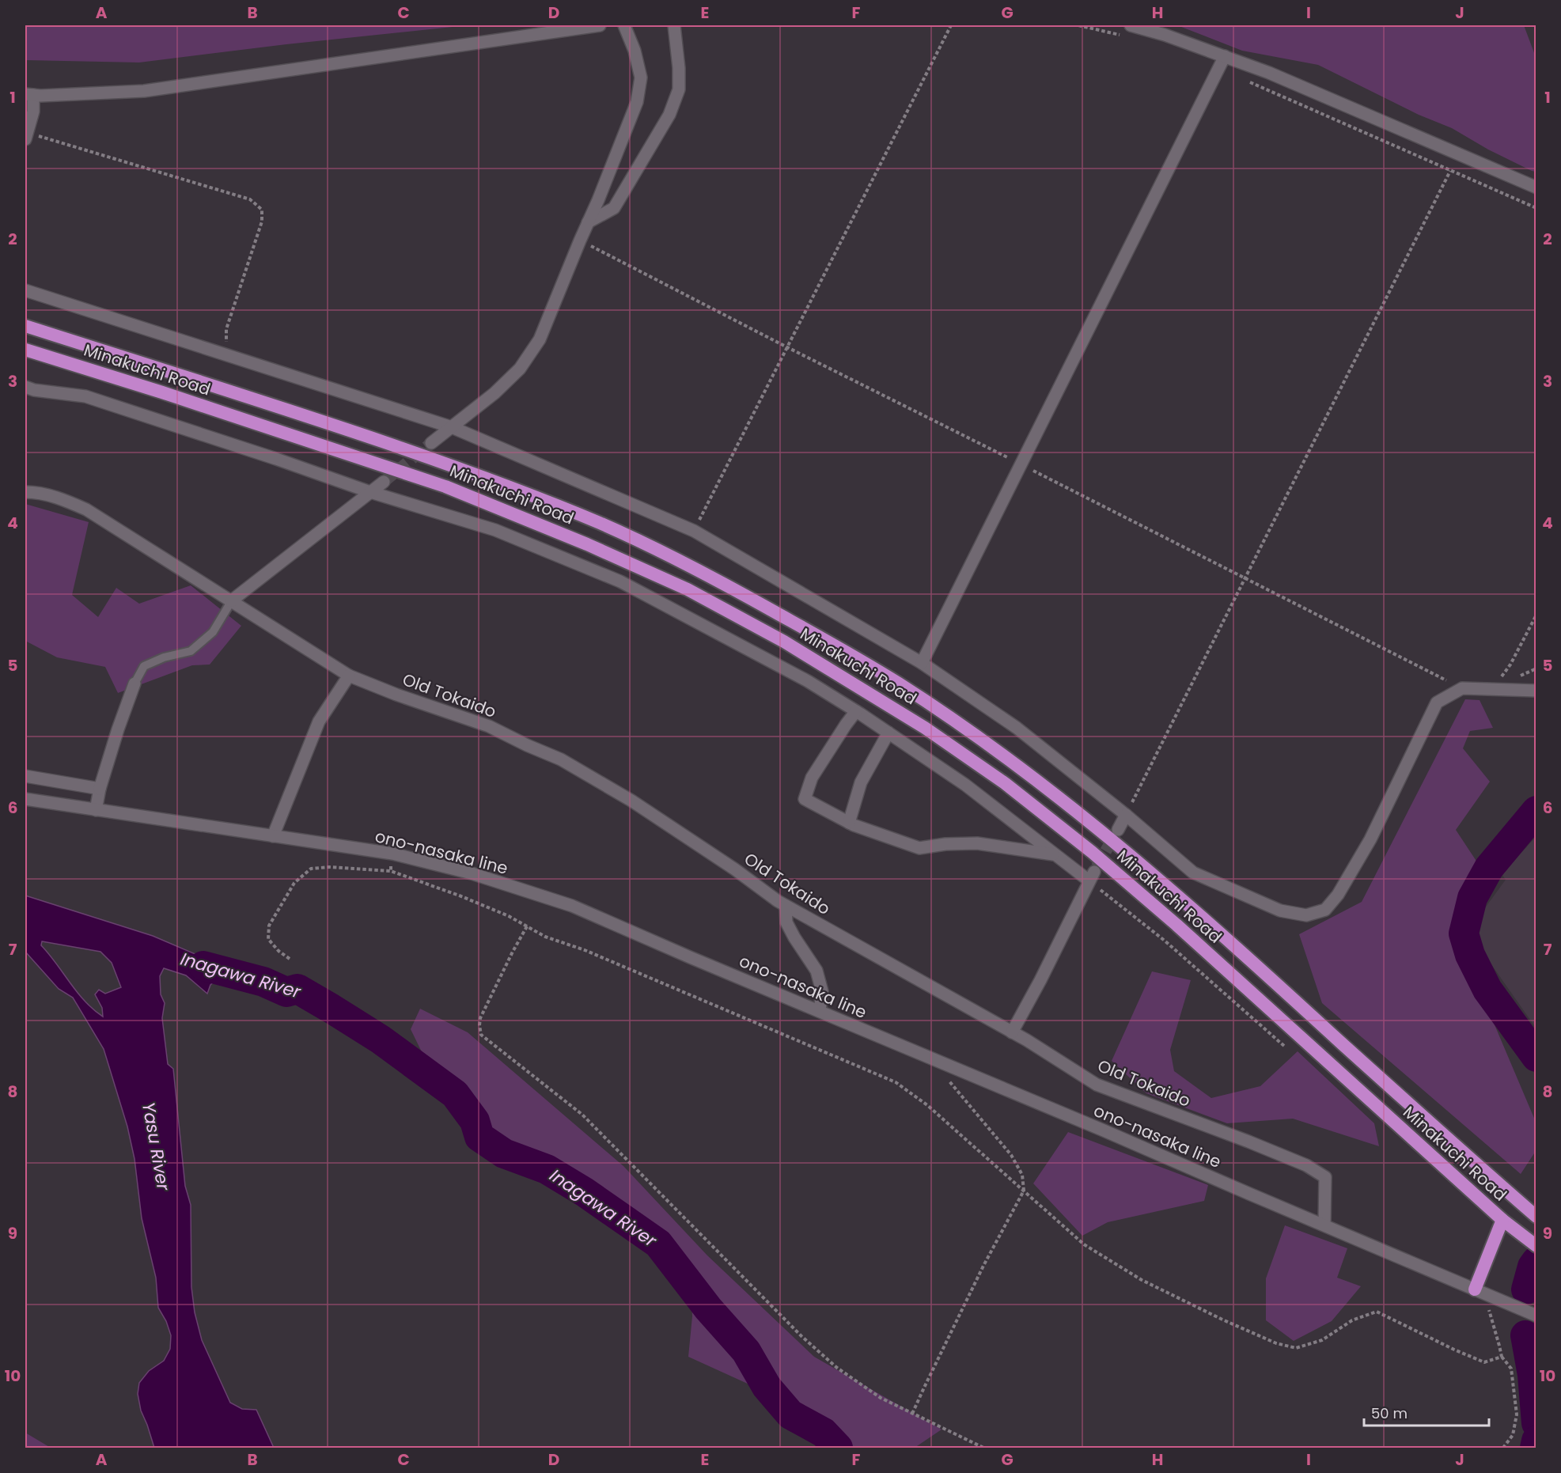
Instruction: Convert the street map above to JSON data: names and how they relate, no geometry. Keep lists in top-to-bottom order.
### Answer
{
  "streets": {
    "highway": ["Minakuchi Road"],
    "street": ["Old Tokaido", "ono-nasaka line"]
  },
  "crossings": [
    ["Old Tokaido", "ono-nasaka line"]
  ],
  "water": ["Inagawa River", "Yasu River"],
  "scale_bar": "50 m",
  "grid": {
    "columns": [
      "A",
      "B",
      "C",
      "D",
      "E",
      "F",
      "G",
      "H",
      "I",
      "J"
    ],
    "rows": [
      "1",
      "2",
      "3",
      "4",
      "5",
      "6",
      "7",
      "8",
      "9",
      "10"
    ]
  }
}
